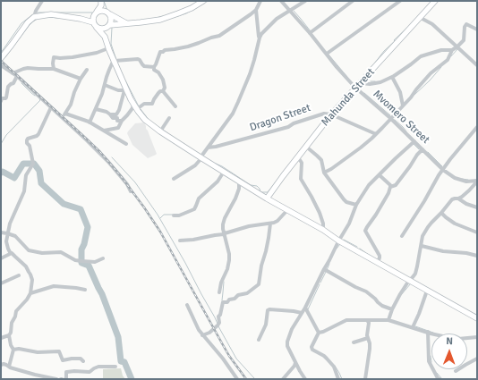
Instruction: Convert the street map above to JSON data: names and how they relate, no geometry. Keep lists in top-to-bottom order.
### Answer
{
  "streets": {
    "street": ["Mahunda Street", "Mvomero Street", "Dragon Street"]
  },
  "crossings": [
    ["Mahunda Street", "Mvomero Street"],
    ["Mahunda Street", "Dragon Street"]
  ],
  "north": "top"
}
